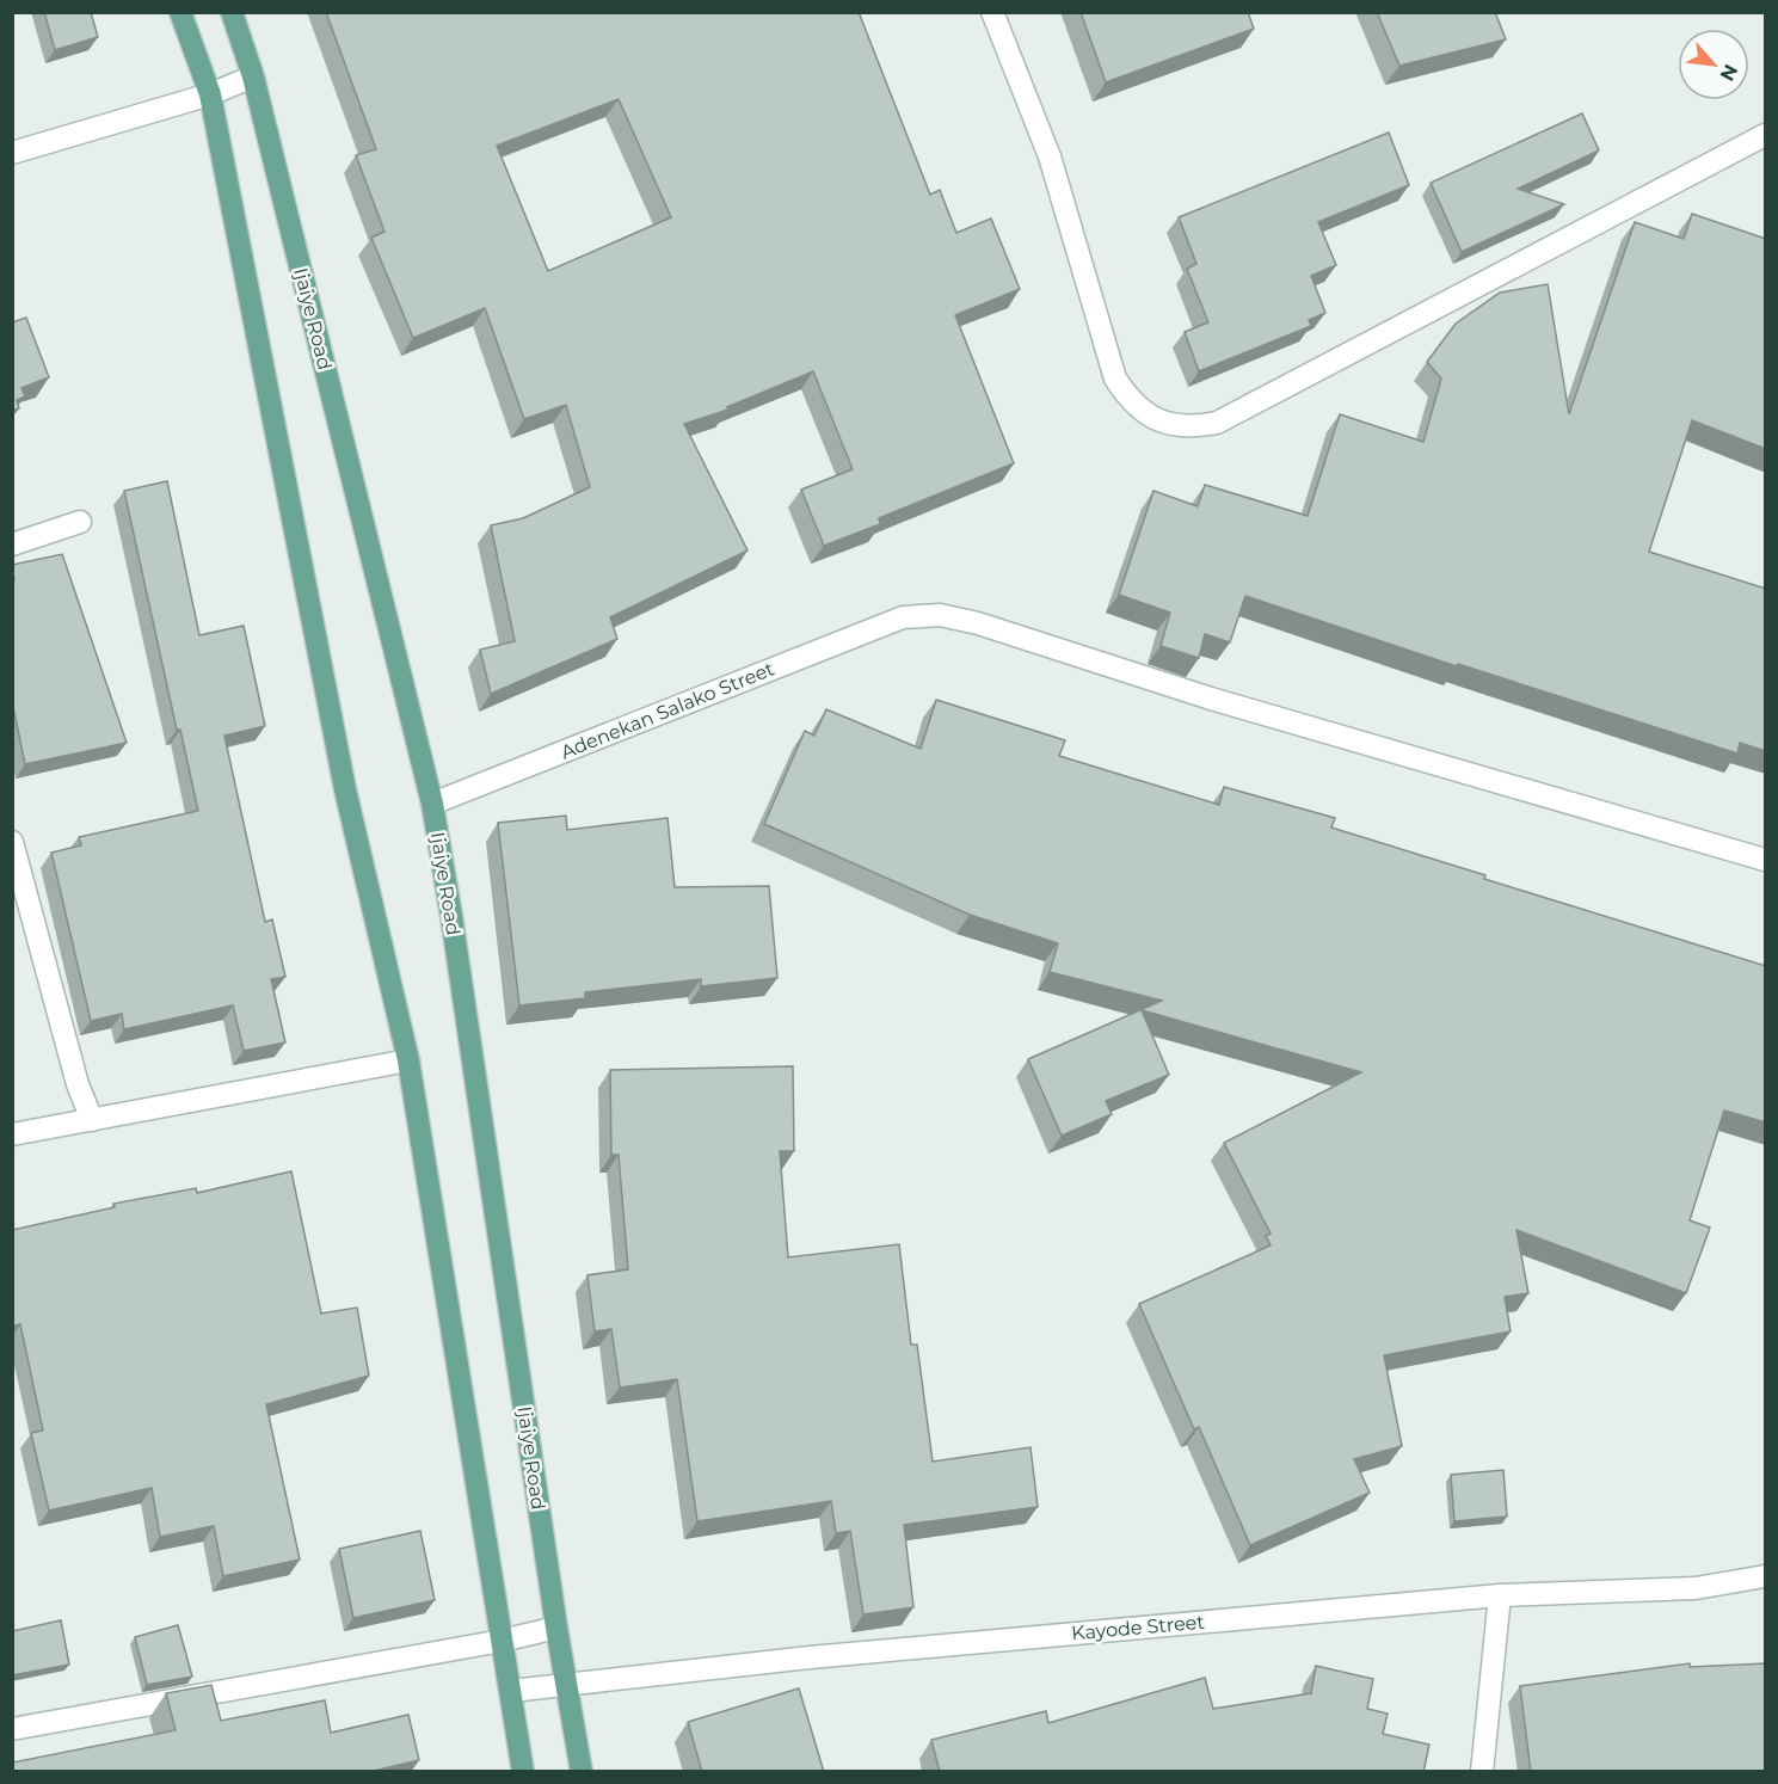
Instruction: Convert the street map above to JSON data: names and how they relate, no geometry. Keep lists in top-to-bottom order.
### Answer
{
  "streets": {
    "main road": ["Ijaiye Road"],
    "street": ["Adenekan Salako Street", "Kayode Street"]
  },
  "crossings": [
    ["Ijaiye Road", "Adenekan Salako Street"],
    ["Ijaiye Road", "Kayode Street"]
  ],
  "north": "bottom right"
}
